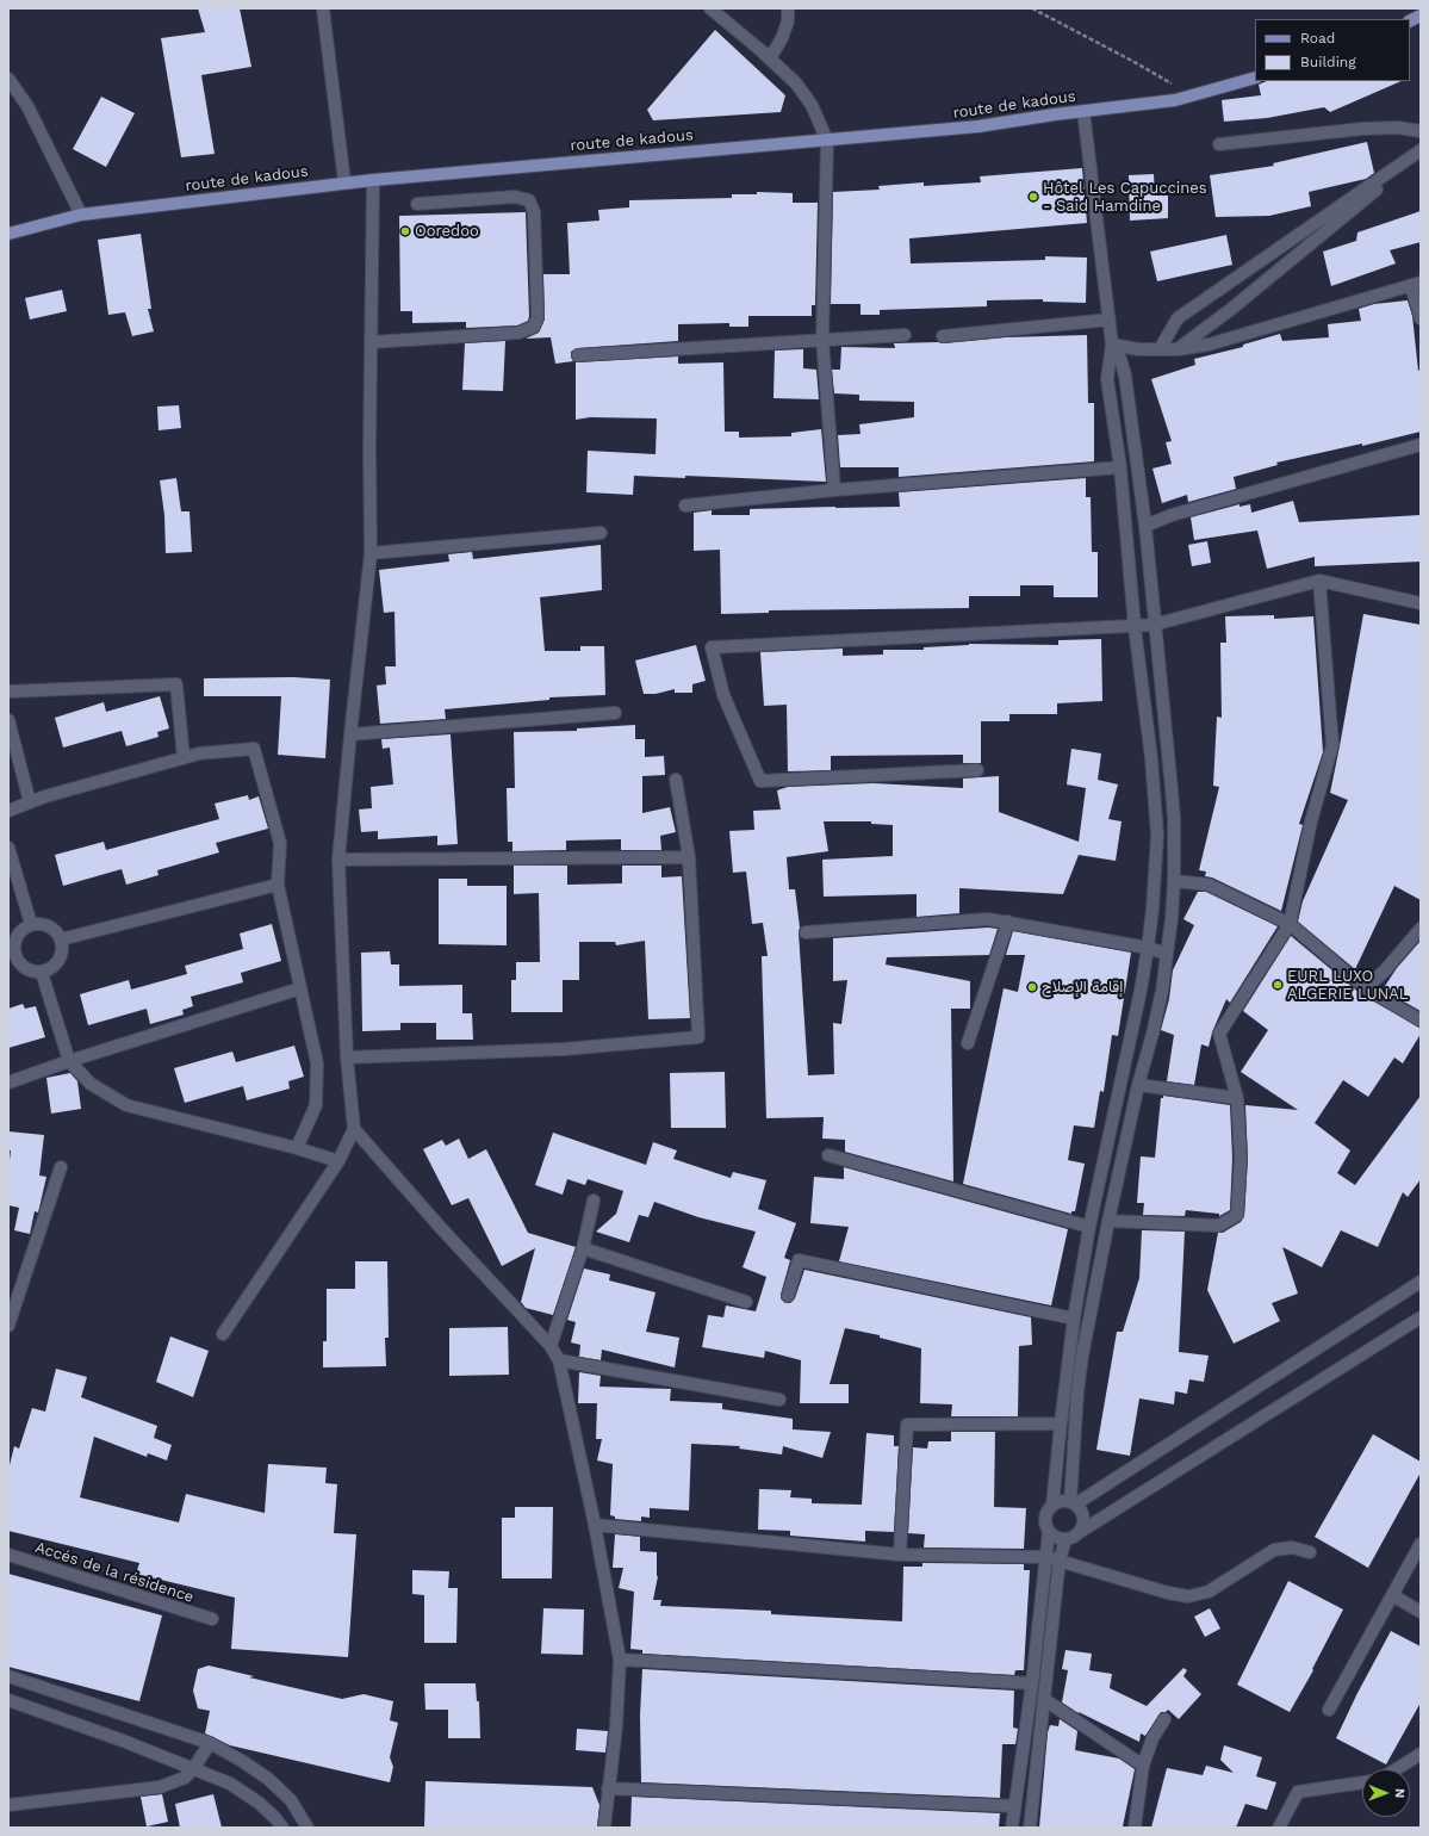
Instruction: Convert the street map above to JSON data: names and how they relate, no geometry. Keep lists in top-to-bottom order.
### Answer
{
  "streets": {
    "main road": ["route de kadous"],
    "street": ["Accés de la résidence"]
  },
  "places": [
    "Hôtel Les Capuccines - Said Hamdine",
    "Ooredoo",
    "EURL LUXO ALGERIE LUNAL",
    "إقامة الإصلاح"
  ],
  "legend": ["Road", "Building"],
  "north": "right"
}
